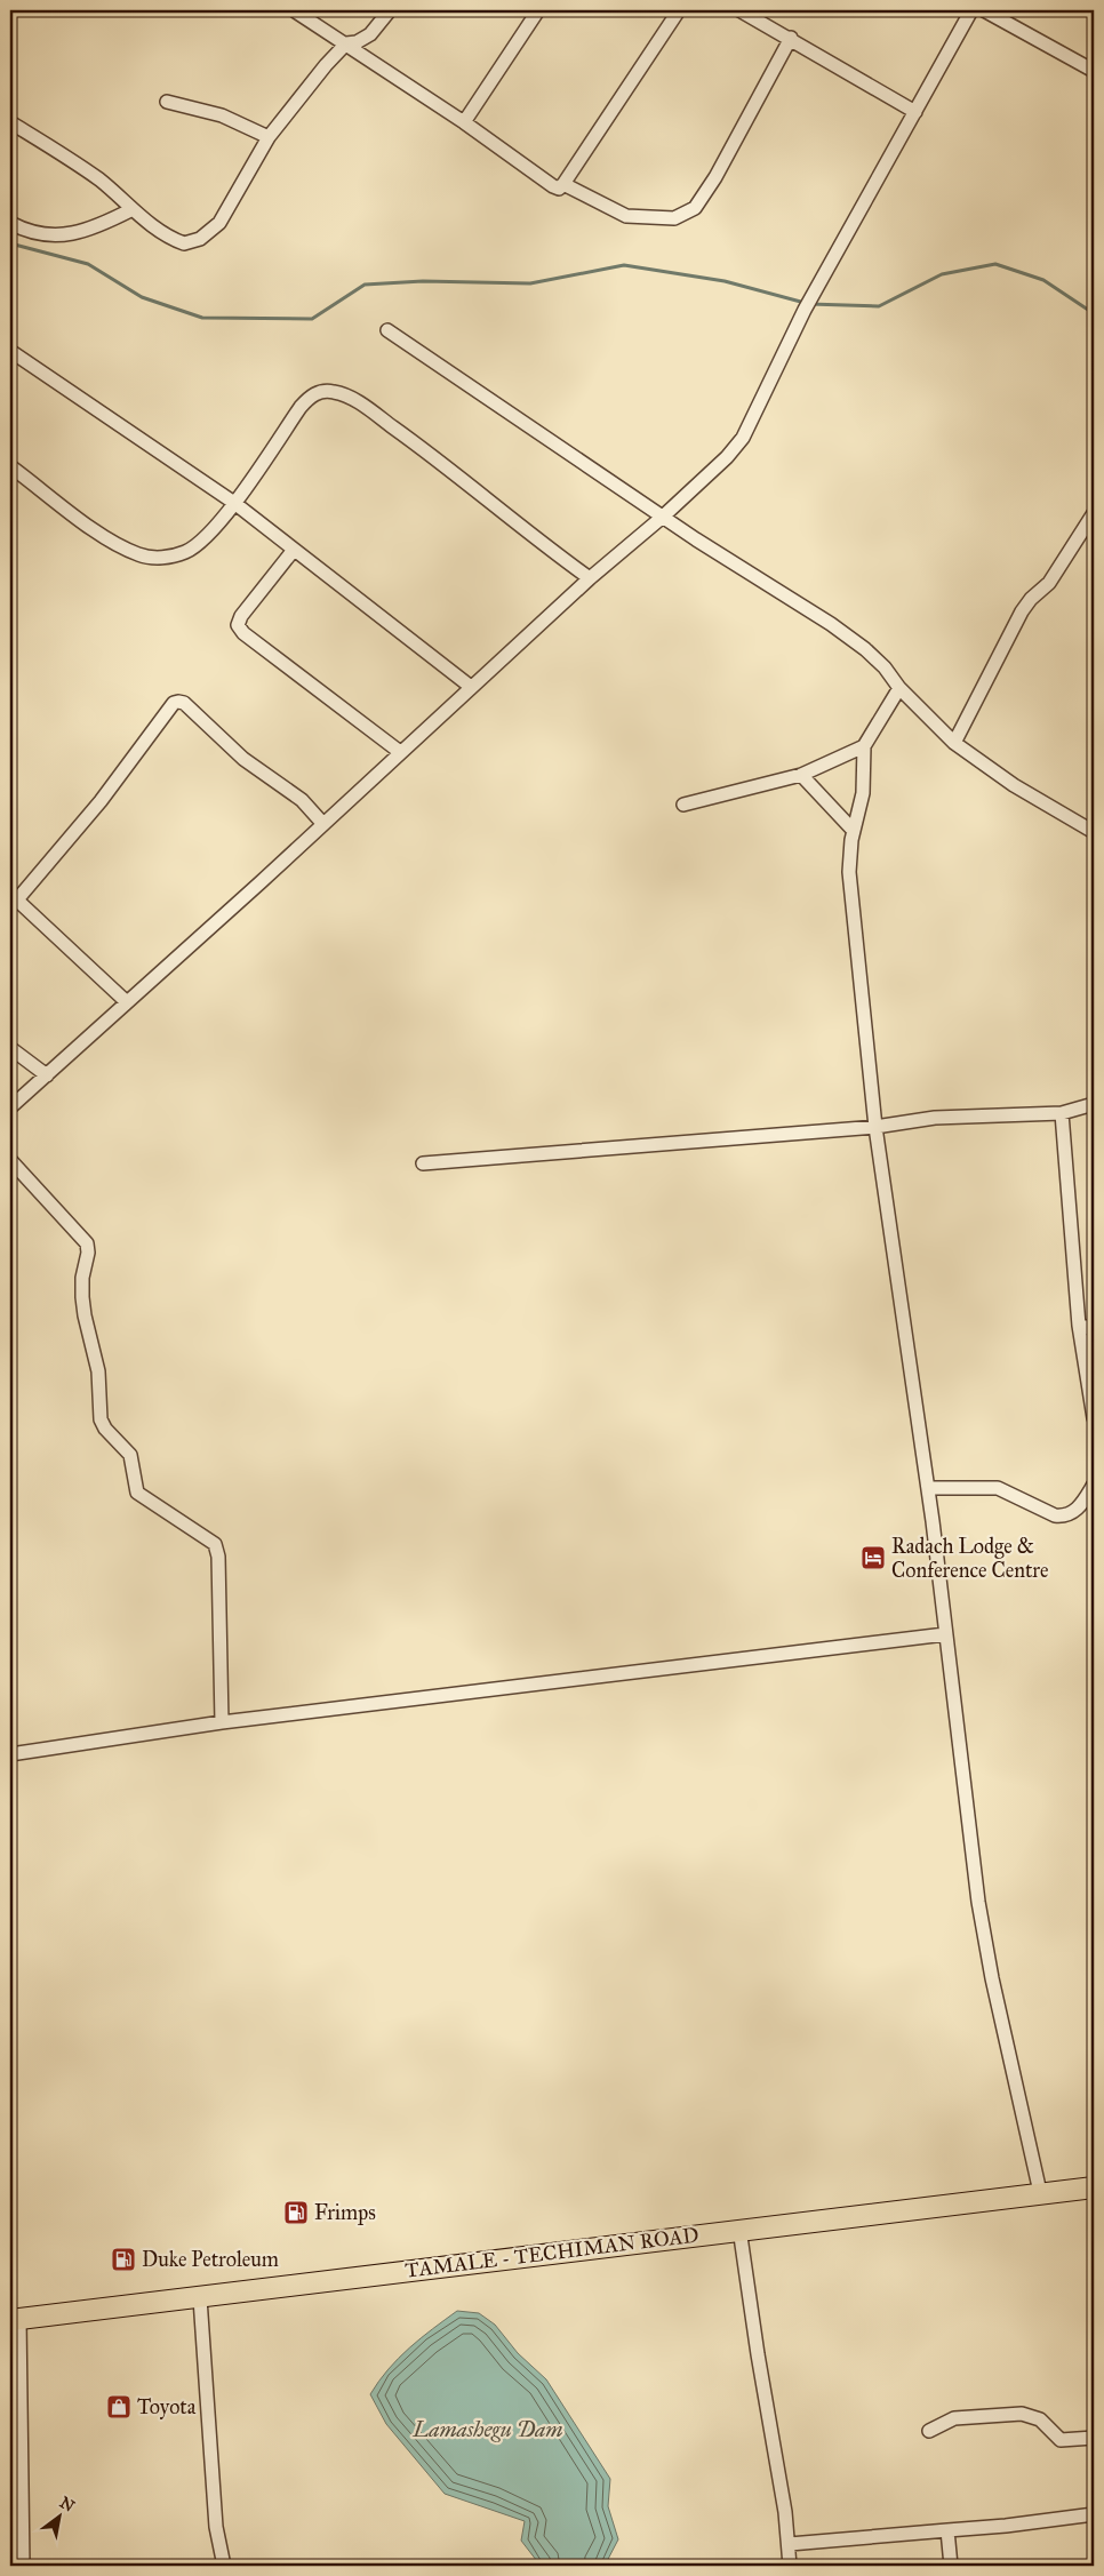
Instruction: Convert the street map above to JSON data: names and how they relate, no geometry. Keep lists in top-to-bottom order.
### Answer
{
  "streets": {
    "highway": ["TAMALE - TECHIMAN ROAD"]
  },
  "water": ["Lamashegu Dam"],
  "places": {
    "hotel": ["Radach Lodge & Conference Centre"],
    "fuel station": ["Frimps", "Duke Petroleum"],
    "shop": ["Toyota"]
  },
  "north": "top right"
}
